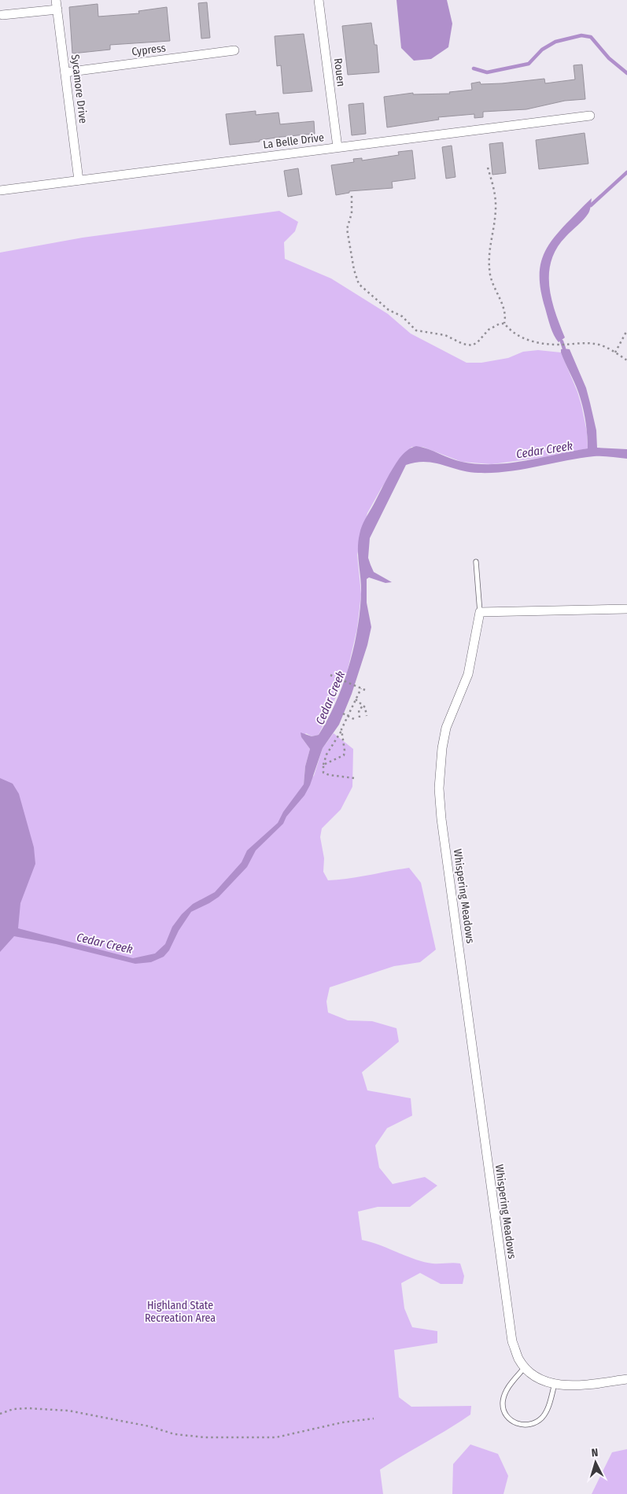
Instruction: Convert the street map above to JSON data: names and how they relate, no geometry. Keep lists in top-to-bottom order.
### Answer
{
  "streets": {
    "street": [
      "Cypress",
      "Rouen",
      "Sycamore Drive",
      "La Belle Drive",
      "Whispering Meadows"
    ]
  },
  "crossings": [
    ["Cypress", "Sycamore Drive"],
    ["Rouen", "La Belle Drive"],
    ["Sycamore Drive", "La Belle Drive"]
  ],
  "water": ["Cedar Creek"],
  "parks": ["Highland State Recreation Area"],
  "north": "top"
}
